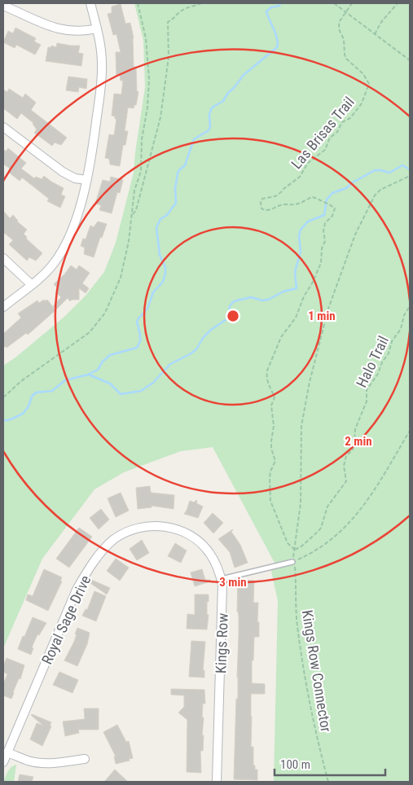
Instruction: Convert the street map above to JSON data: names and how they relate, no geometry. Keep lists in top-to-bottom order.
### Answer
{
  "streets": {
    "street": ["Royal Sage Drive", "Kings Row"],
    "path": ["Las Brisas Trail", "Halo Trail", "Kings Row Connector"]
  },
  "crossings": [
    ["Las Brisas Trail", "Halo Trail"],
    ["Royal Sage Drive", "Kings Row"]
  ],
  "scale_bar": "100 m",
  "rings": ["1 min", "2 min", "3 min"]
}
